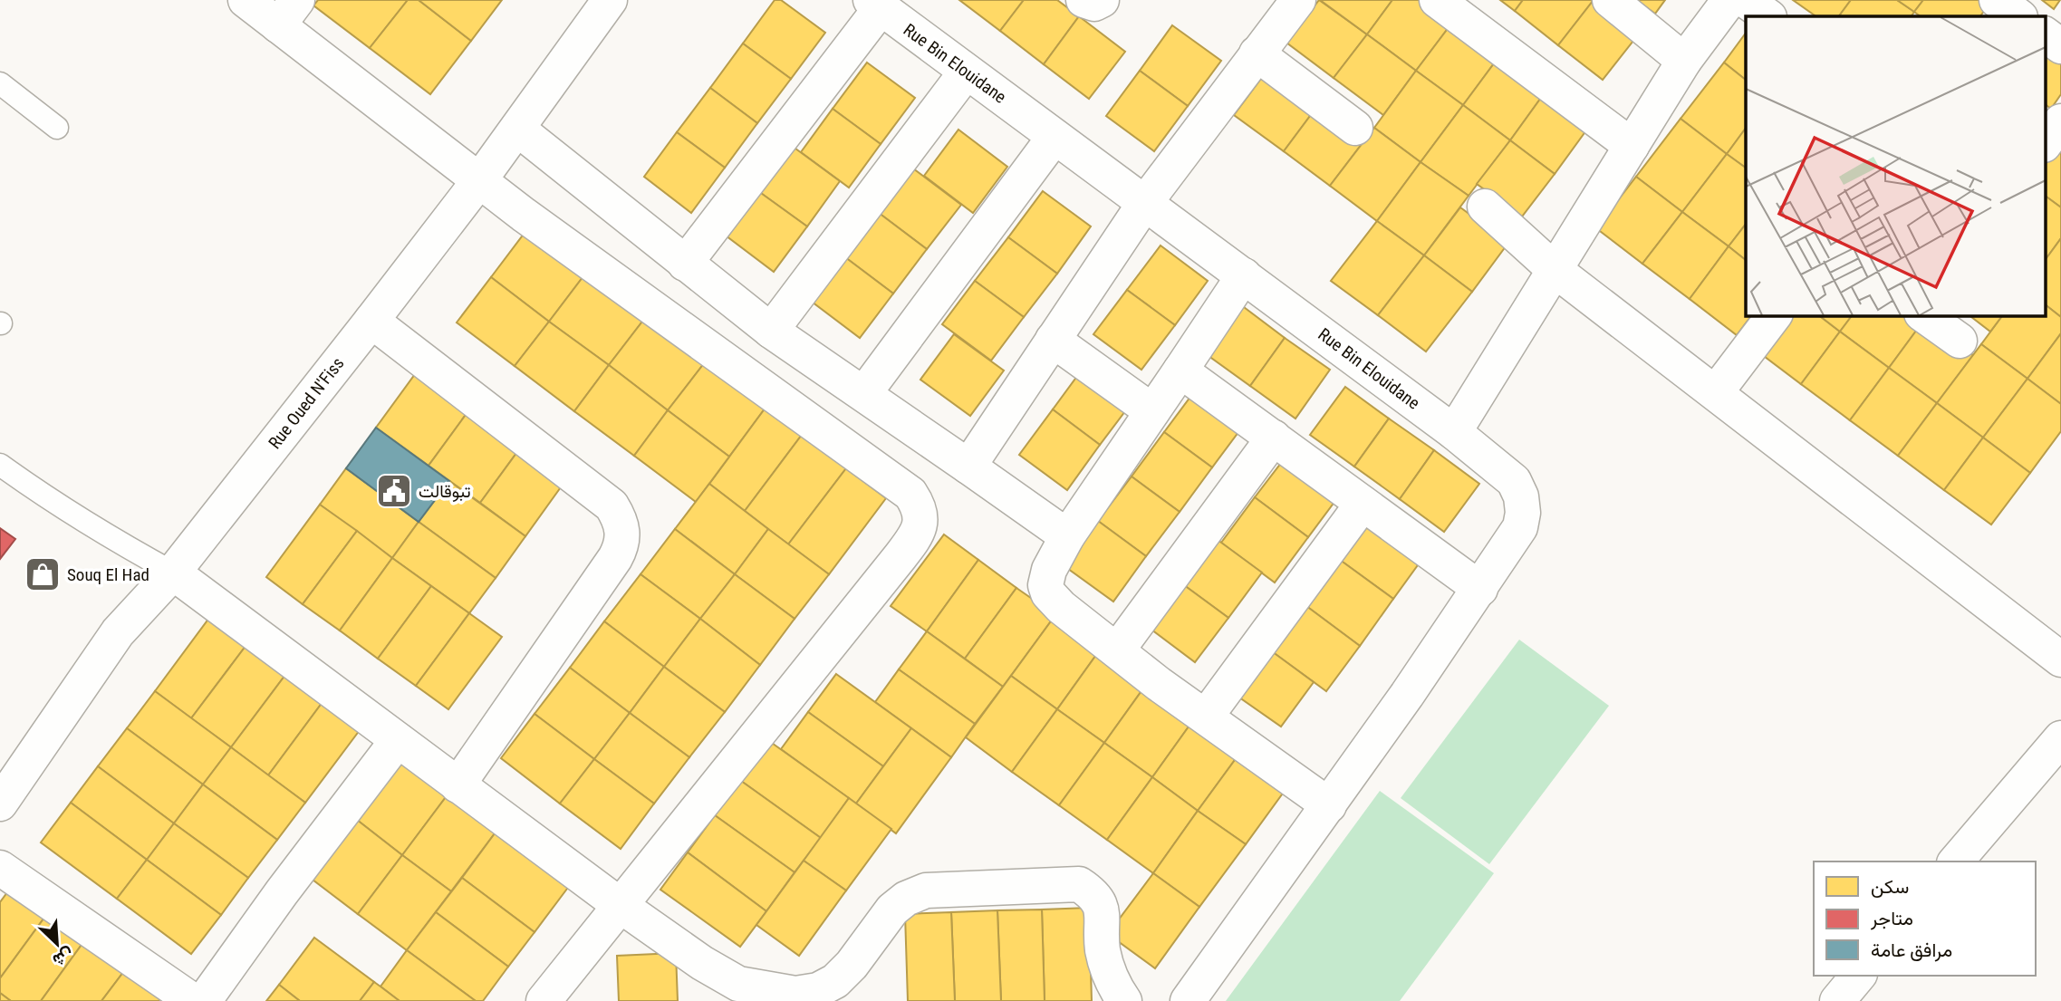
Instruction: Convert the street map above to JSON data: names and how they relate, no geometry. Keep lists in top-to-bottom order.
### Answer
{
  "streets": {
    "street": ["Rue Bin Elouidane", "Rue Oued N'Fiss"]
  },
  "places": {
    "public building": ["تبوقالت"],
    "shop": ["Souq El Had"]
  },
  "legend": ["سكن", "متاجر", "مرافق عامة"],
  "north": "bottom right"
}
